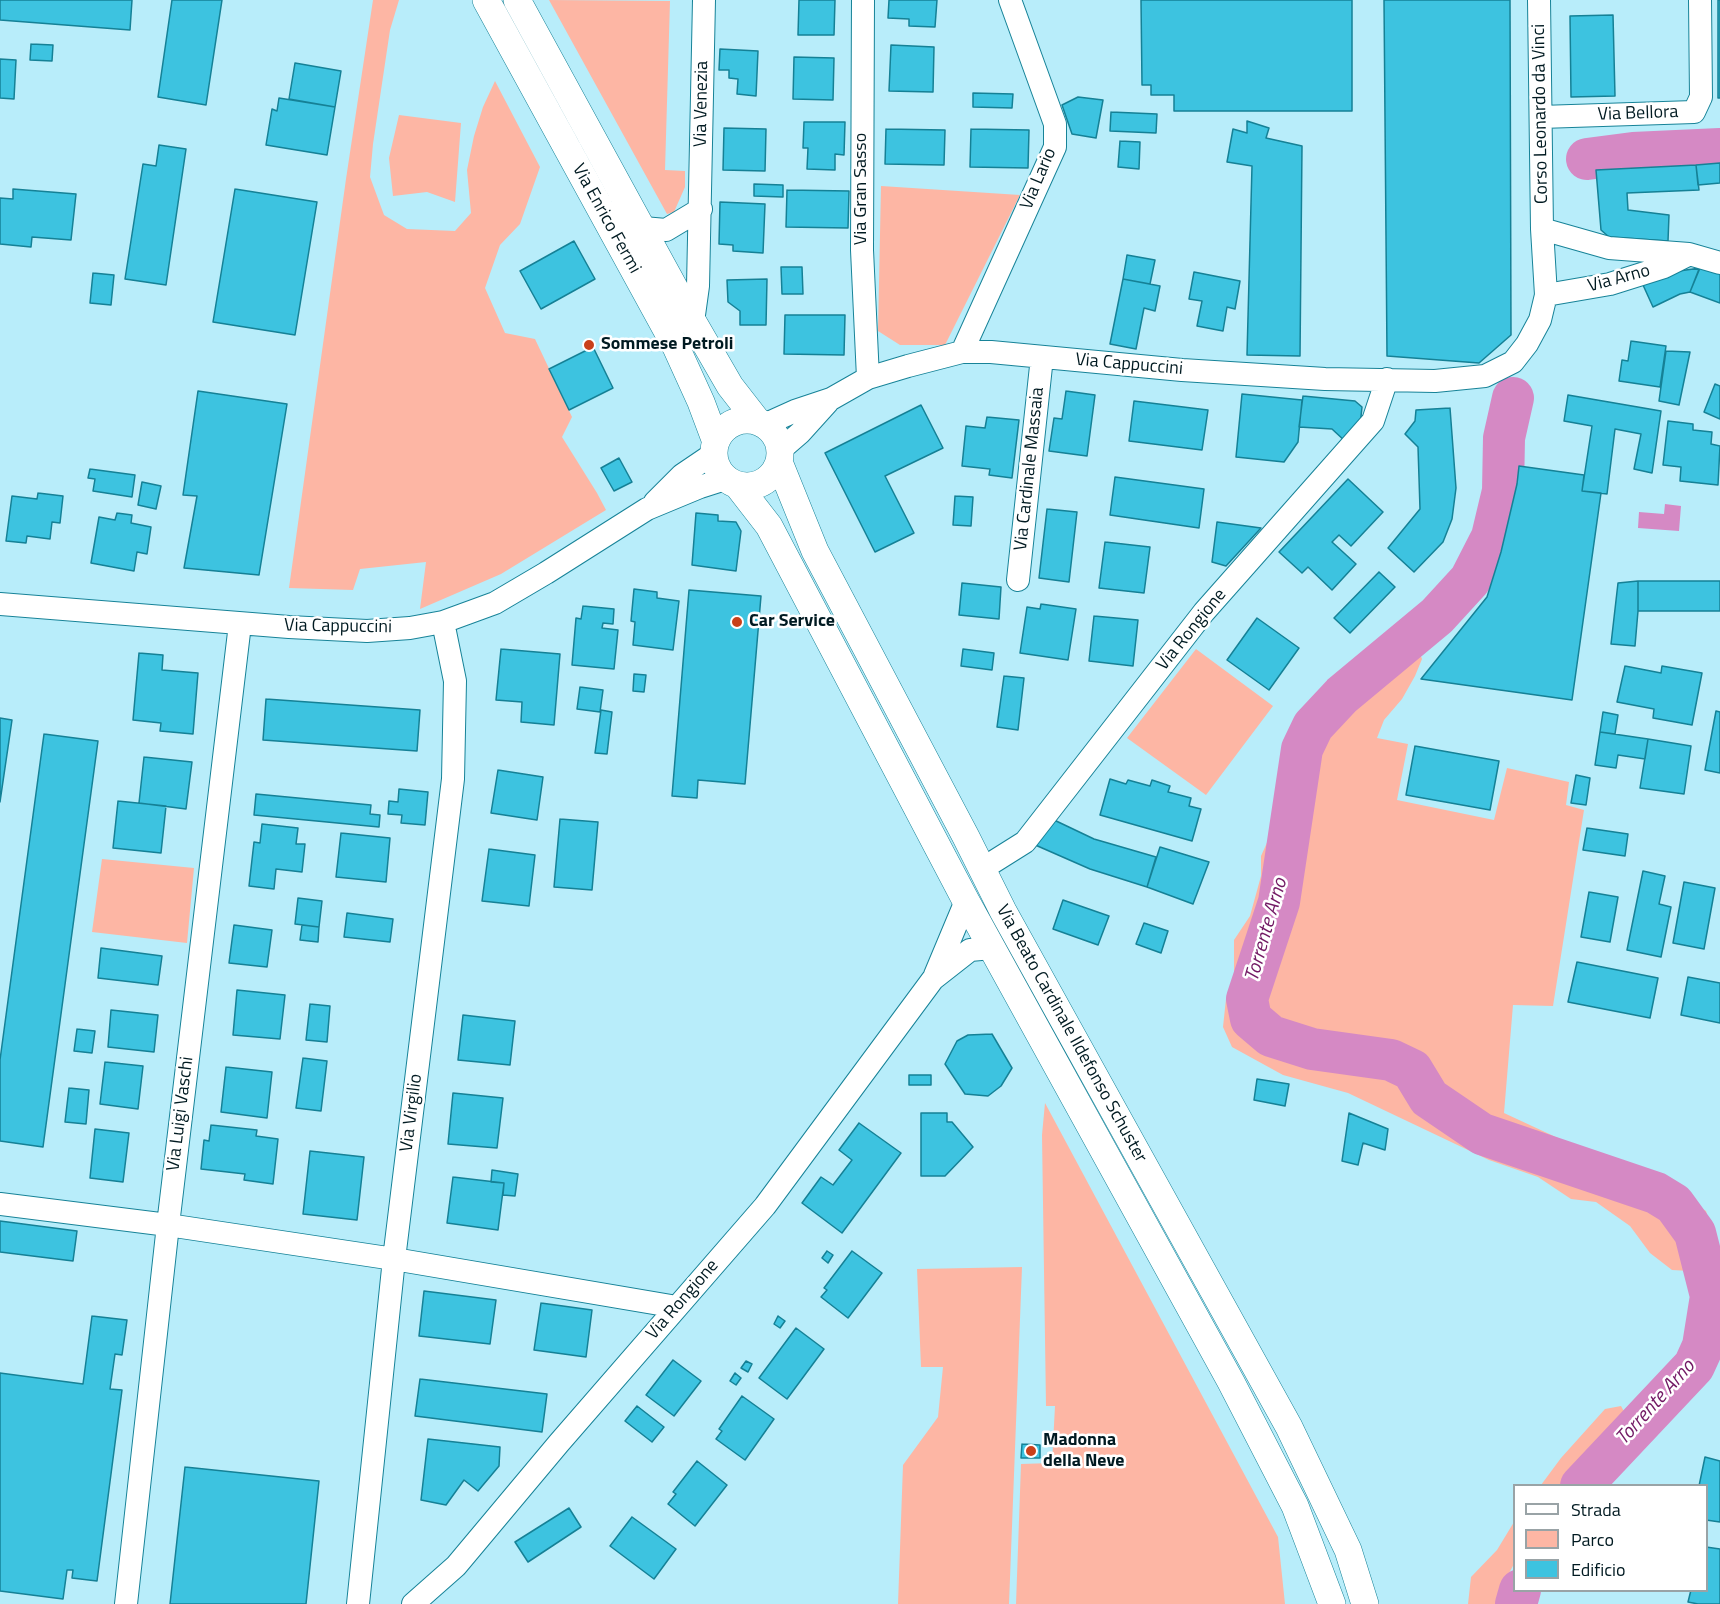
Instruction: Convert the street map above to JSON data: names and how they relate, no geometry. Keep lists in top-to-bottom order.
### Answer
{
  "streets": {
    "street": [
      "Via Venezia",
      "Corso Leonardo da Vinci",
      "Via Bellora",
      "Via Lario",
      "Via Gran Sasso",
      "Via Enrico Fermi",
      "Via Arno",
      "Via Cappuccini",
      "Via Cardinale Massaia",
      "Via Rongione",
      "Via Beato Cardinale Ildefonso Schuster",
      "Via Virgilio",
      "Via Luigi Vaschi"
    ]
  },
  "crossings": [
    ["Via Venezia", "Via Enrico Fermi"],
    ["Corso Leonardo da Vinci", "Via Bellora"],
    ["Corso Leonardo da Vinci", "Via Arno"],
    ["Corso Leonardo da Vinci", "Via Cappuccini"],
    ["Via Lario", "Via Cappuccini"],
    ["Via Gran Sasso", "Via Cappuccini"],
    ["Via Enrico Fermi", "Via Cappuccini"],
    ["Via Enrico Fermi", "Via Beato Cardinale Ildefonso Schuster"],
    ["Via Arno", "Via Cappuccini"],
    ["Via Cappuccini", "Via Cardinale Massaia"],
    ["Via Cappuccini", "Via Rongione"],
    ["Via Cappuccini", "Via Beato Cardinale Ildefonso Schuster"],
    ["Via Cappuccini", "Via Virgilio"],
    ["Via Cappuccini", "Via Luigi Vaschi"],
    ["Via Rongione", "Via Beato Cardinale Ildefonso Schuster"]
  ],
  "water": ["Torrente Arno"],
  "places": ["Sommese Petroli", "Car Service", "Madonna della Neve"],
  "legend": ["Strada", "Parco", "Edificio"]
}
